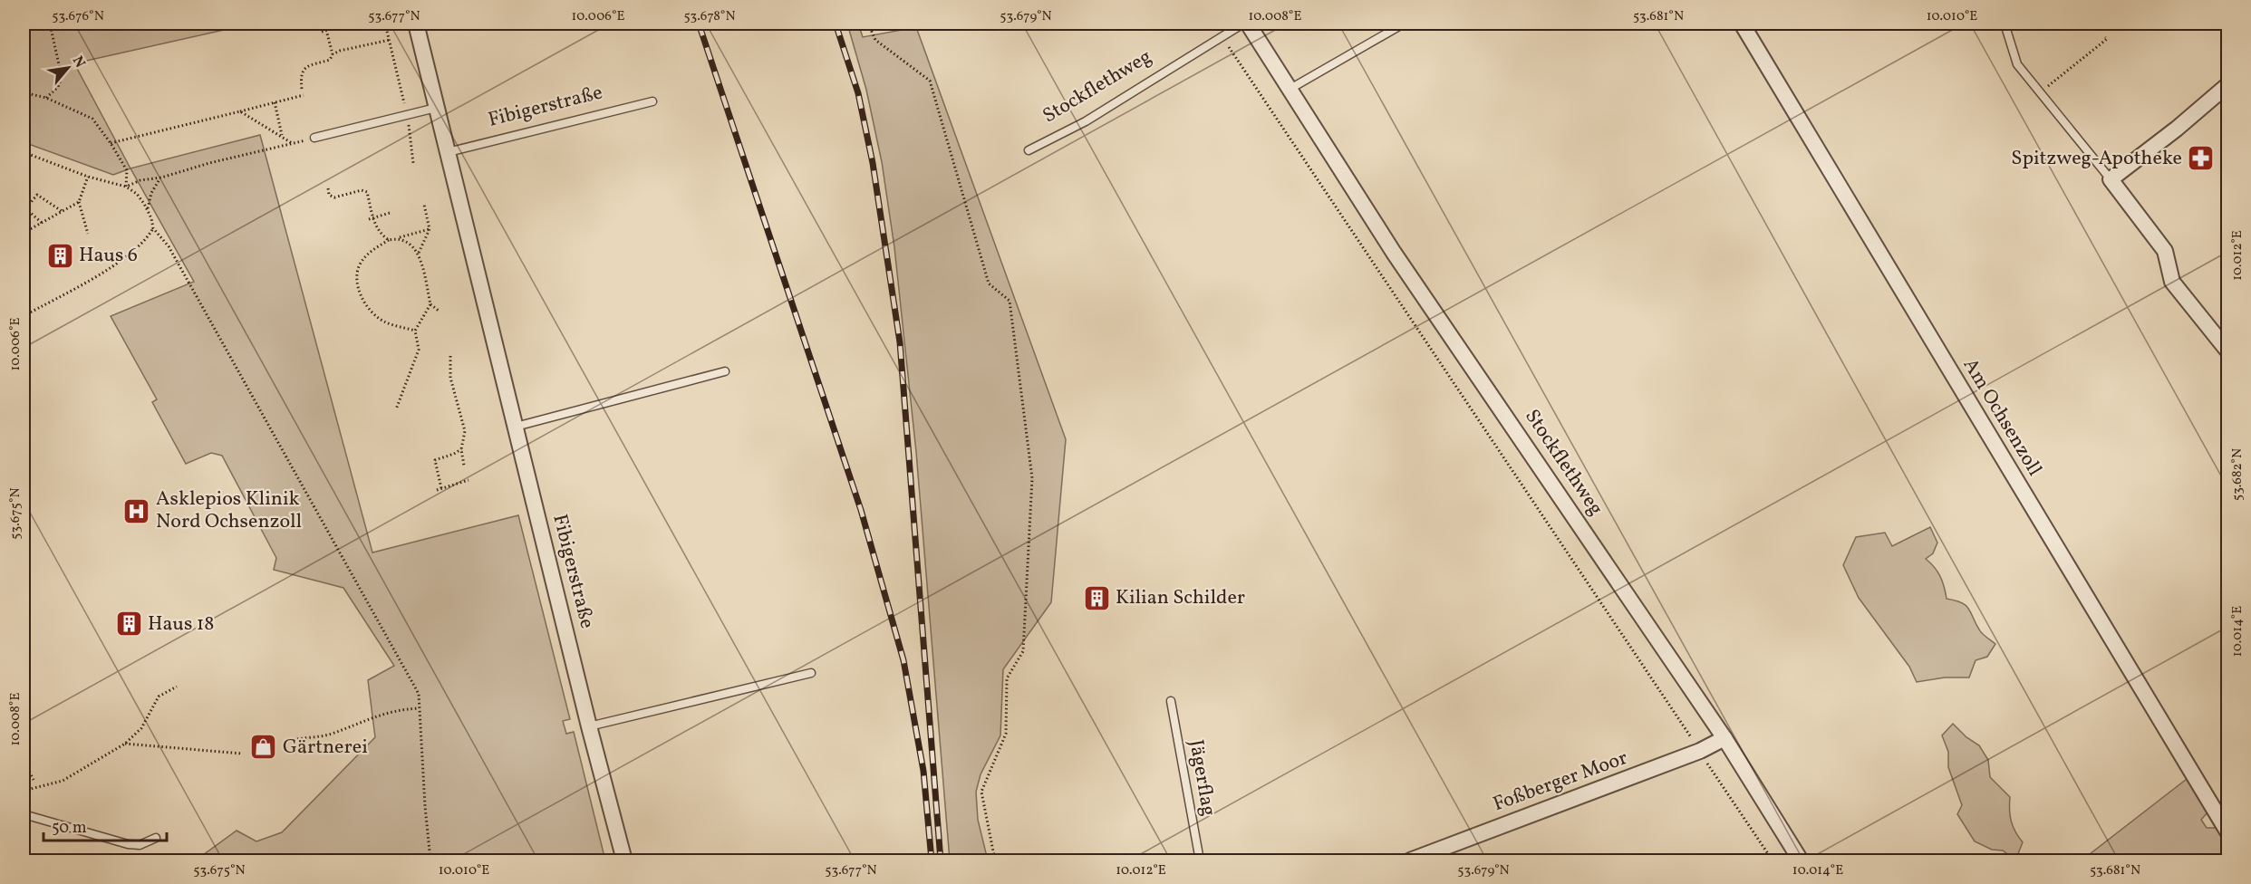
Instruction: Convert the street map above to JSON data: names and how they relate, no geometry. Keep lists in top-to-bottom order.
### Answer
{
  "streets": {
    "street": [
      "Stockflethweg",
      "Fibigerstraße",
      "Am Ochsenzoll",
      "Foßberger Moor"
    ],
    "lane": ["Jägerflag"]
  },
  "crossings": [
    ["Stockflethweg", "Foßberger Moor"]
  ],
  "places": {
    "pharmacy": ["Spitzweg-Apotheke"],
    "building": ["Haus 6", "Kilian Schilder", "Haus 18"],
    "hospital": ["Asklepios Klinik Nord Ochsenzoll"],
    "shop": ["Gärtnerei"]
  },
  "scale_bar": "50 m",
  "north": "top right",
  "coordinates": [
    "53.676°N",
    "53.677°N",
    "10.006°E",
    "53.678°N",
    "53.679°N",
    "10.008°E",
    "53.681°N",
    "10.010°E",
    "10.012°E",
    "53.682°N",
    "53.675°N",
    "10.014°E"
  ]
}
